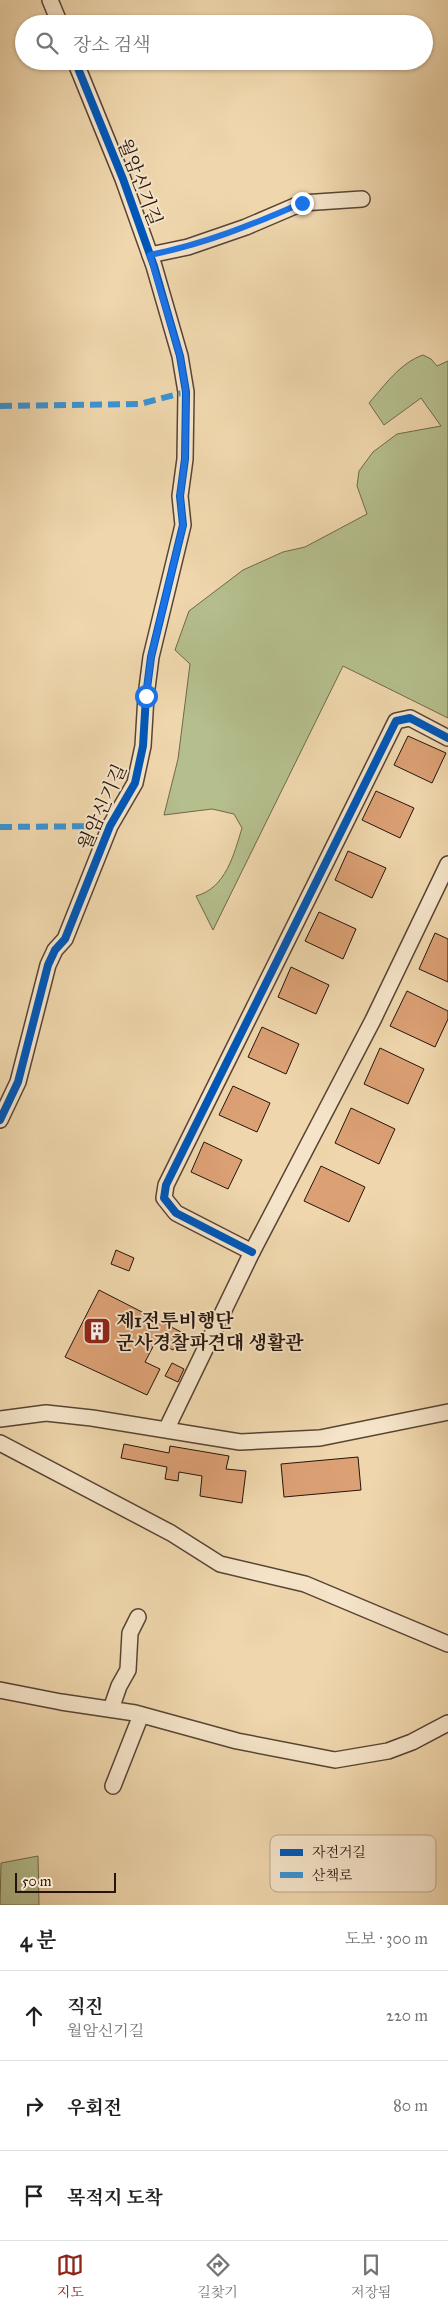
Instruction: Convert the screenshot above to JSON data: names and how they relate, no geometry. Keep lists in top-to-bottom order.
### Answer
{
  "streets": {
    "street": ["월암신기길"]
  },
  "places": {
    "building": ["제1전투비행단 군사경찰파견대 생활관"]
  },
  "legend": ["자전거길", "산책로"],
  "scale_bar": "50 m",
  "page": {
    "search": "장소 검색",
    "scale": "50 m",
    "heading": ["4 분", "도보 · 300 m"],
    "list": [
      ["직진", "월암신기길", "220 m"],
      ["우회전", "80 m"],
      "목적지 도착"
    ],
    "nav": ["지도", "길찾기", "저장됨"]
  }
}
